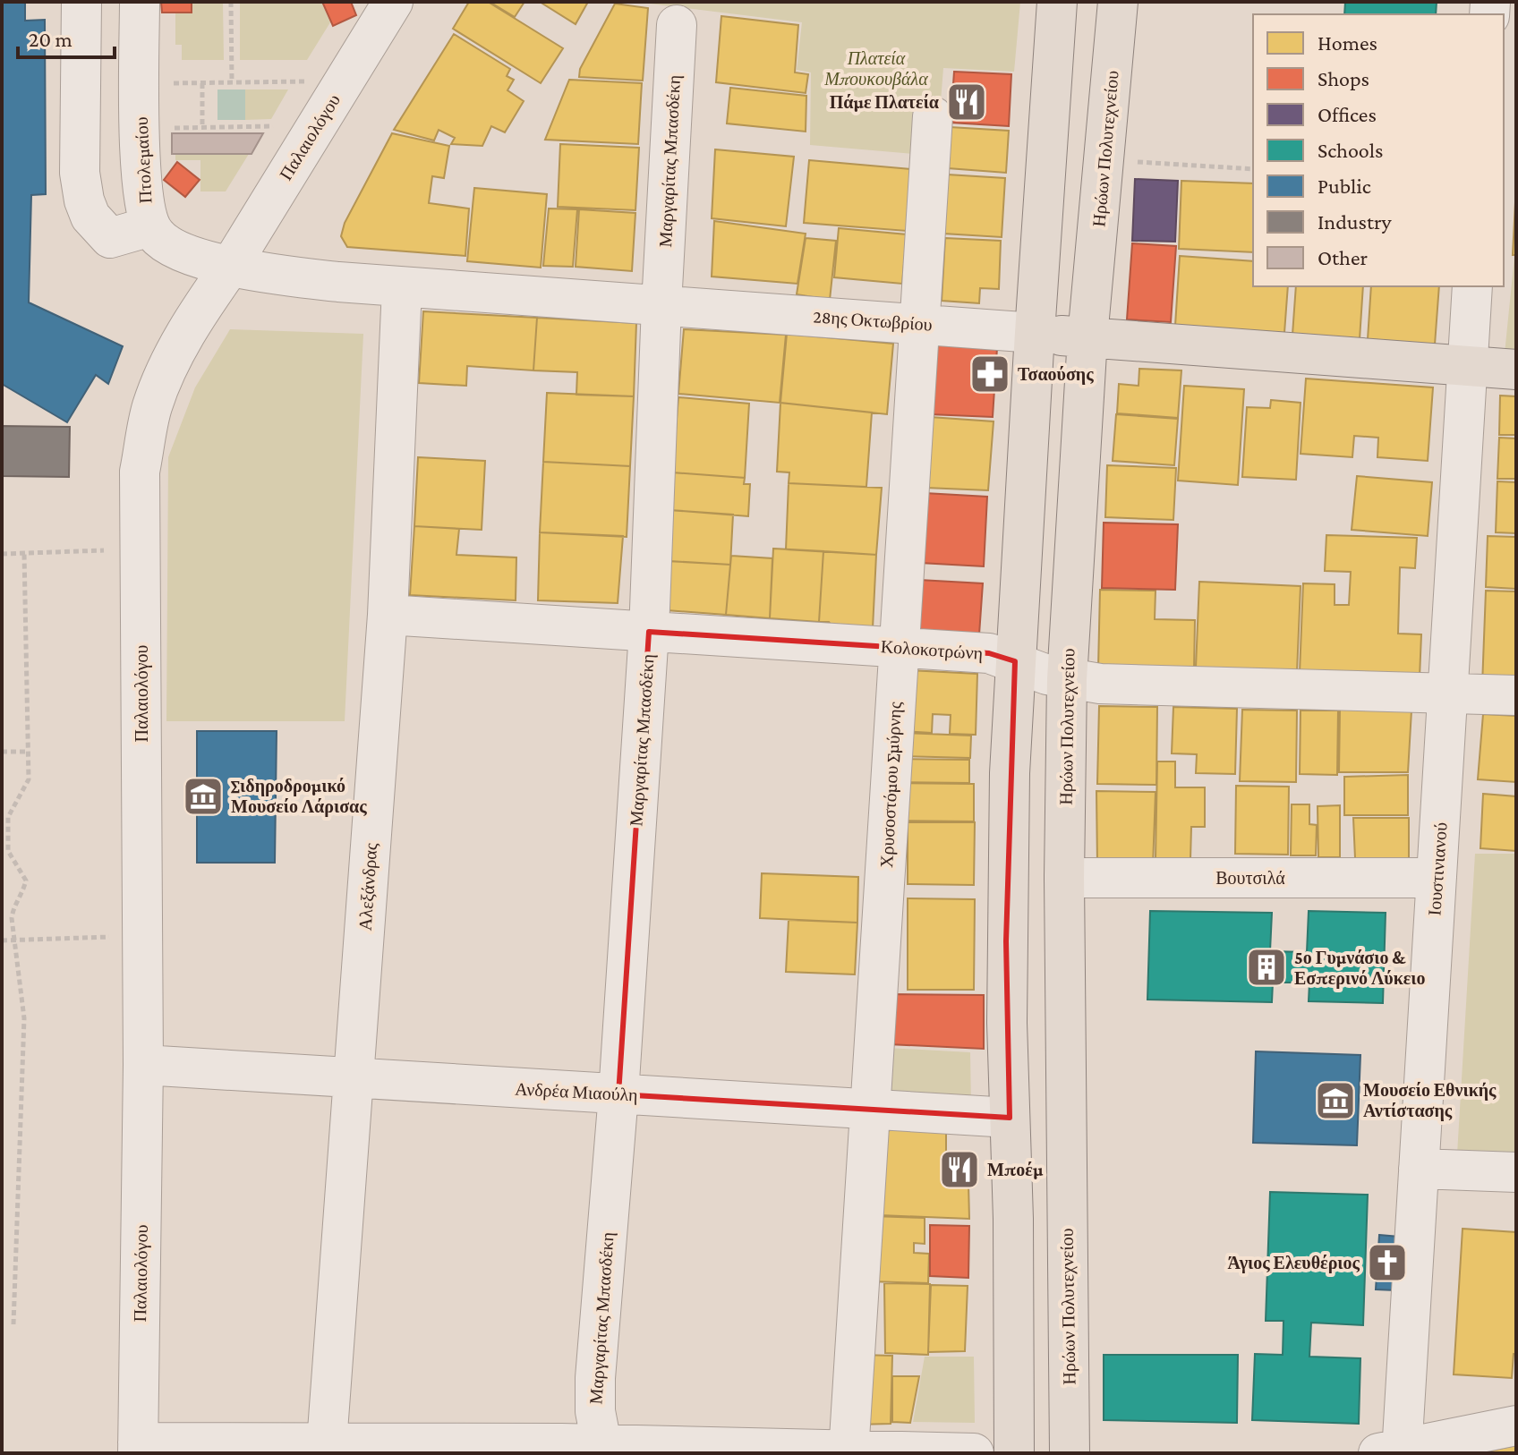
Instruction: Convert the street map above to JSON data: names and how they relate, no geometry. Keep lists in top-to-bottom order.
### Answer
{
  "streets": {
    "main road": ["Ηρώων Πολυτεχνείου", "28ης Οκτωβρίου"],
    "street": [
      "Παλαιολόγου",
      "Πτολεμαίου",
      "Μαργαρίτας Μπασδέκη",
      "Κολοκοτρώνη",
      "Χρυσοστόμου Σμύρνης",
      "Ιουστινιανού",
      "Βουτσιλά",
      "Αλεξάνδρας",
      "Ανδρέα Μιαούλη"
    ]
  },
  "crossings": [
    ["Παλαιολόγου", "Πτολεμαίου"],
    ["Παλαιολόγου", "28ης Οκτωβρίου"],
    ["Παλαιολόγου", "Ανδρέα Μιαούλη"],
    ["Ηρώων Πολυτεχνείου", "28ης Οκτωβρίου"],
    ["Ηρώων Πολυτεχνείου", "Κολοκοτρώνη"],
    ["Ηρώων Πολυτεχνείου", "Βουτσιλά"],
    ["Πτολεμαίου", "28ης Οκτωβρίου"],
    ["Μαργαρίτας Μπασδέκη", "28ης Οκτωβρίου"],
    ["Μαργαρίτας Μπασδέκη", "Κολοκοτρώνη"],
    ["Μαργαρίτας Μπασδέκη", "Ανδρέα Μιαούλη"],
    ["28ης Οκτωβρίου", "Χρυσοστόμου Σμύρνης"],
    ["28ης Οκτωβρίου", "Ιουστινιανού"],
    ["28ης Οκτωβρίου", "Αλεξάνδρας"],
    ["Κολοκοτρώνη", "Χρυσοστόμου Σμύρνης"],
    ["Κολοκοτρώνη", "Ιουστινιανού"],
    ["Κολοκοτρώνη", "Αλεξάνδρας"],
    ["Χρυσοστόμου Σμύρνης", "Ανδρέα Μιαούλη"],
    ["Ιουστινιανού", "Βουτσιλά"],
    ["Αλεξάνδρας", "Ανδρέα Μιαούλη"]
  ],
  "parks": ["Πλατεία Μπουκουβάλα"],
  "places": {
    "restaurant": ["Πάμε Πλατεία", "Μποέμ"],
    "pharmacy": ["Τσαούσης"],
    "museum": ["Σιδηροδρομικό Μουσείο Λάρισας", "Μουσείο Εθνικής Αντίστασης"],
    "building": ["5ο Γυμνάσιο & Εσπερινό Λύκειο"],
    "church": ["Άγιος Ελευθέριος"]
  },
  "legend": [
    "Homes",
    "Shops",
    "Offices",
    "Schools",
    "Public",
    "Industry",
    "Other"
  ],
  "scale_bar": "20 m"
}
